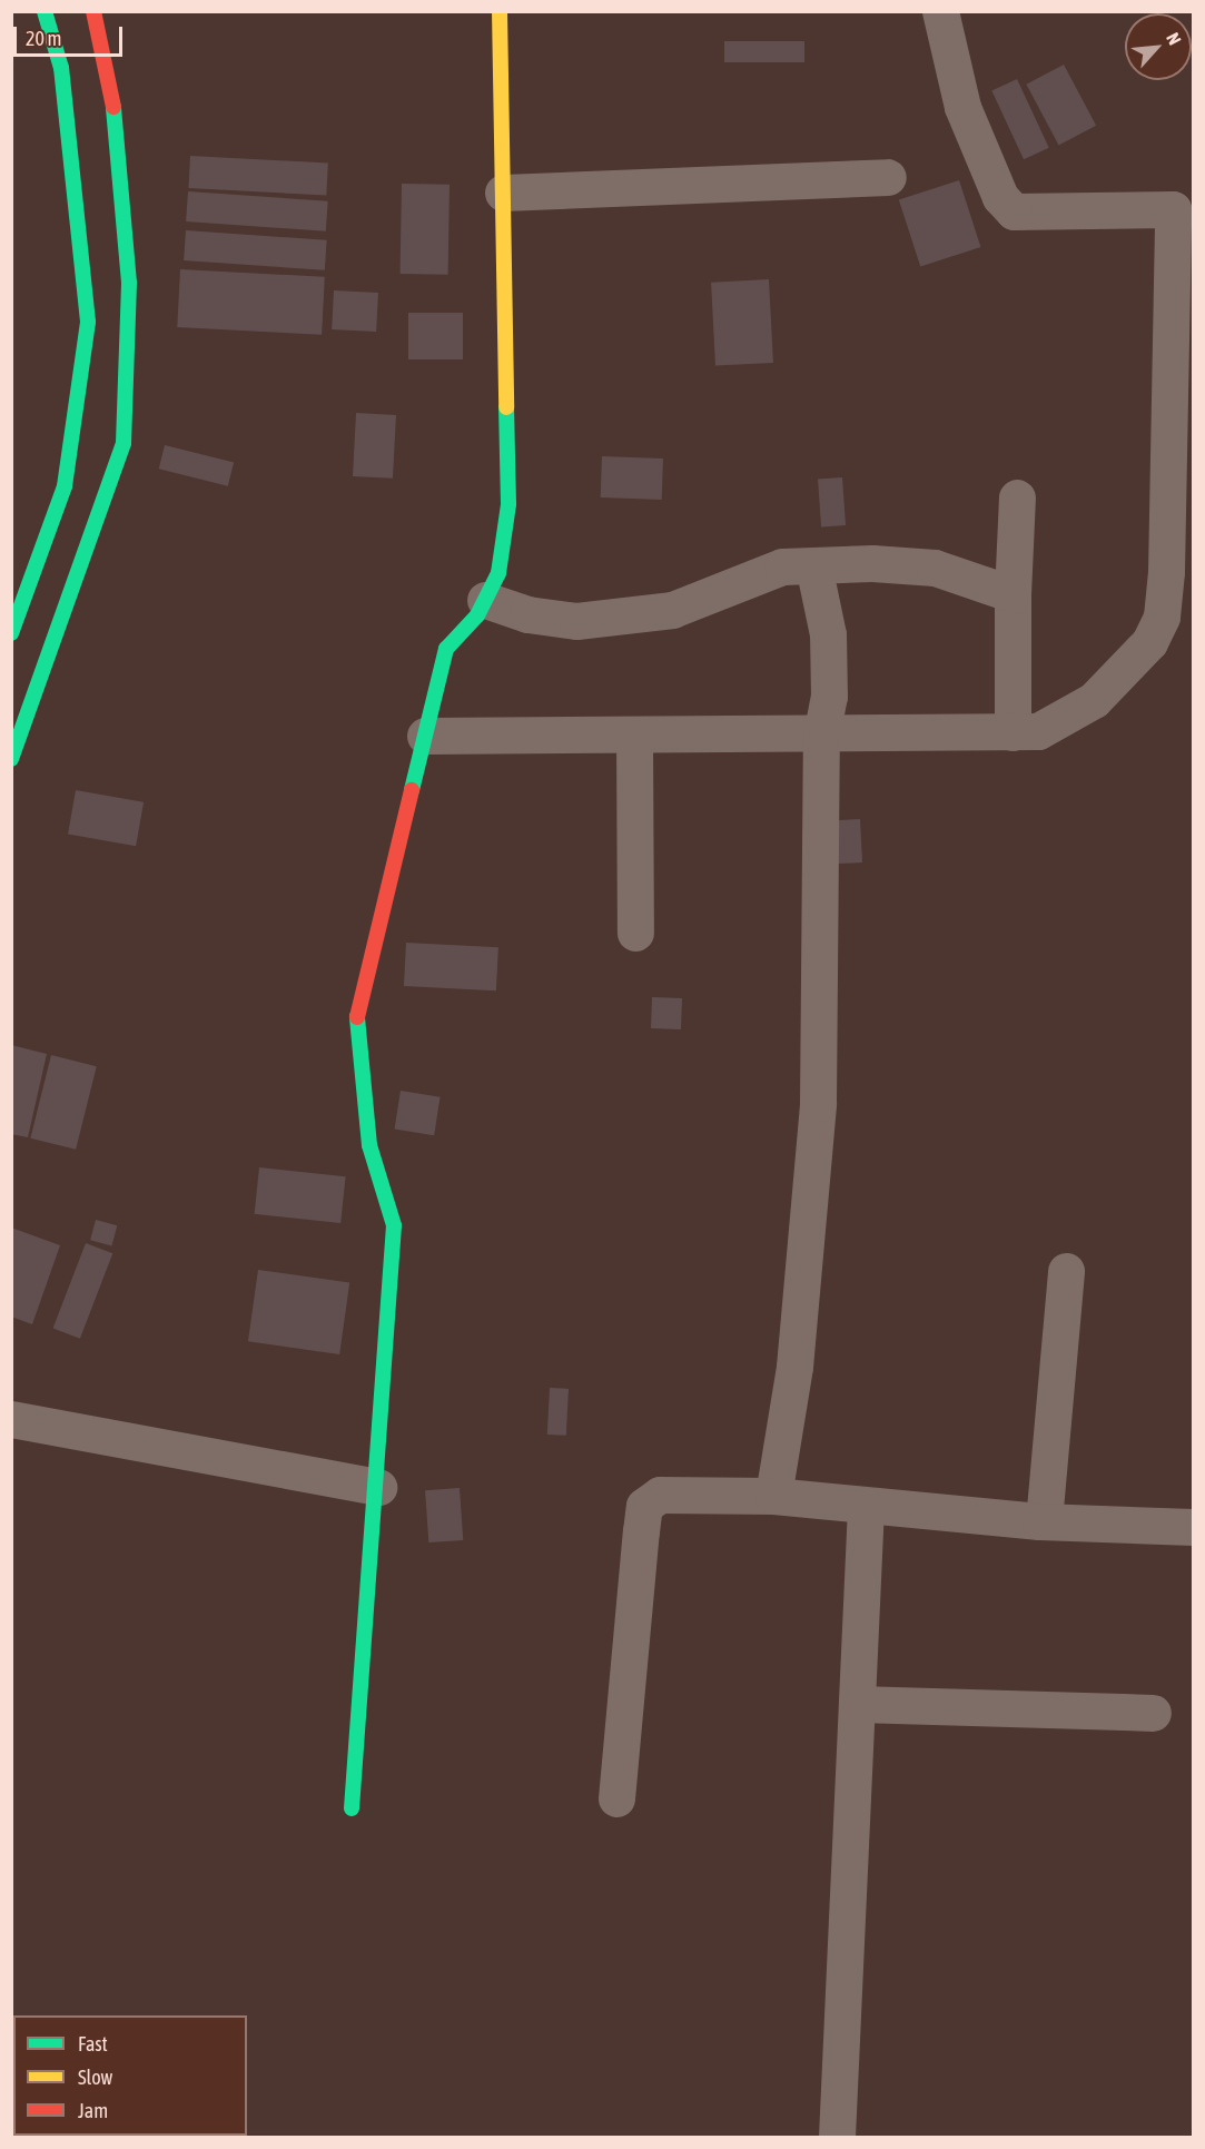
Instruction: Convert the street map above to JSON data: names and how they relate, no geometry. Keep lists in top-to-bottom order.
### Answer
{
  "legend": ["Fast", "Slow", "Jam"],
  "scale_bar": "20 m",
  "north": "top right"
}
